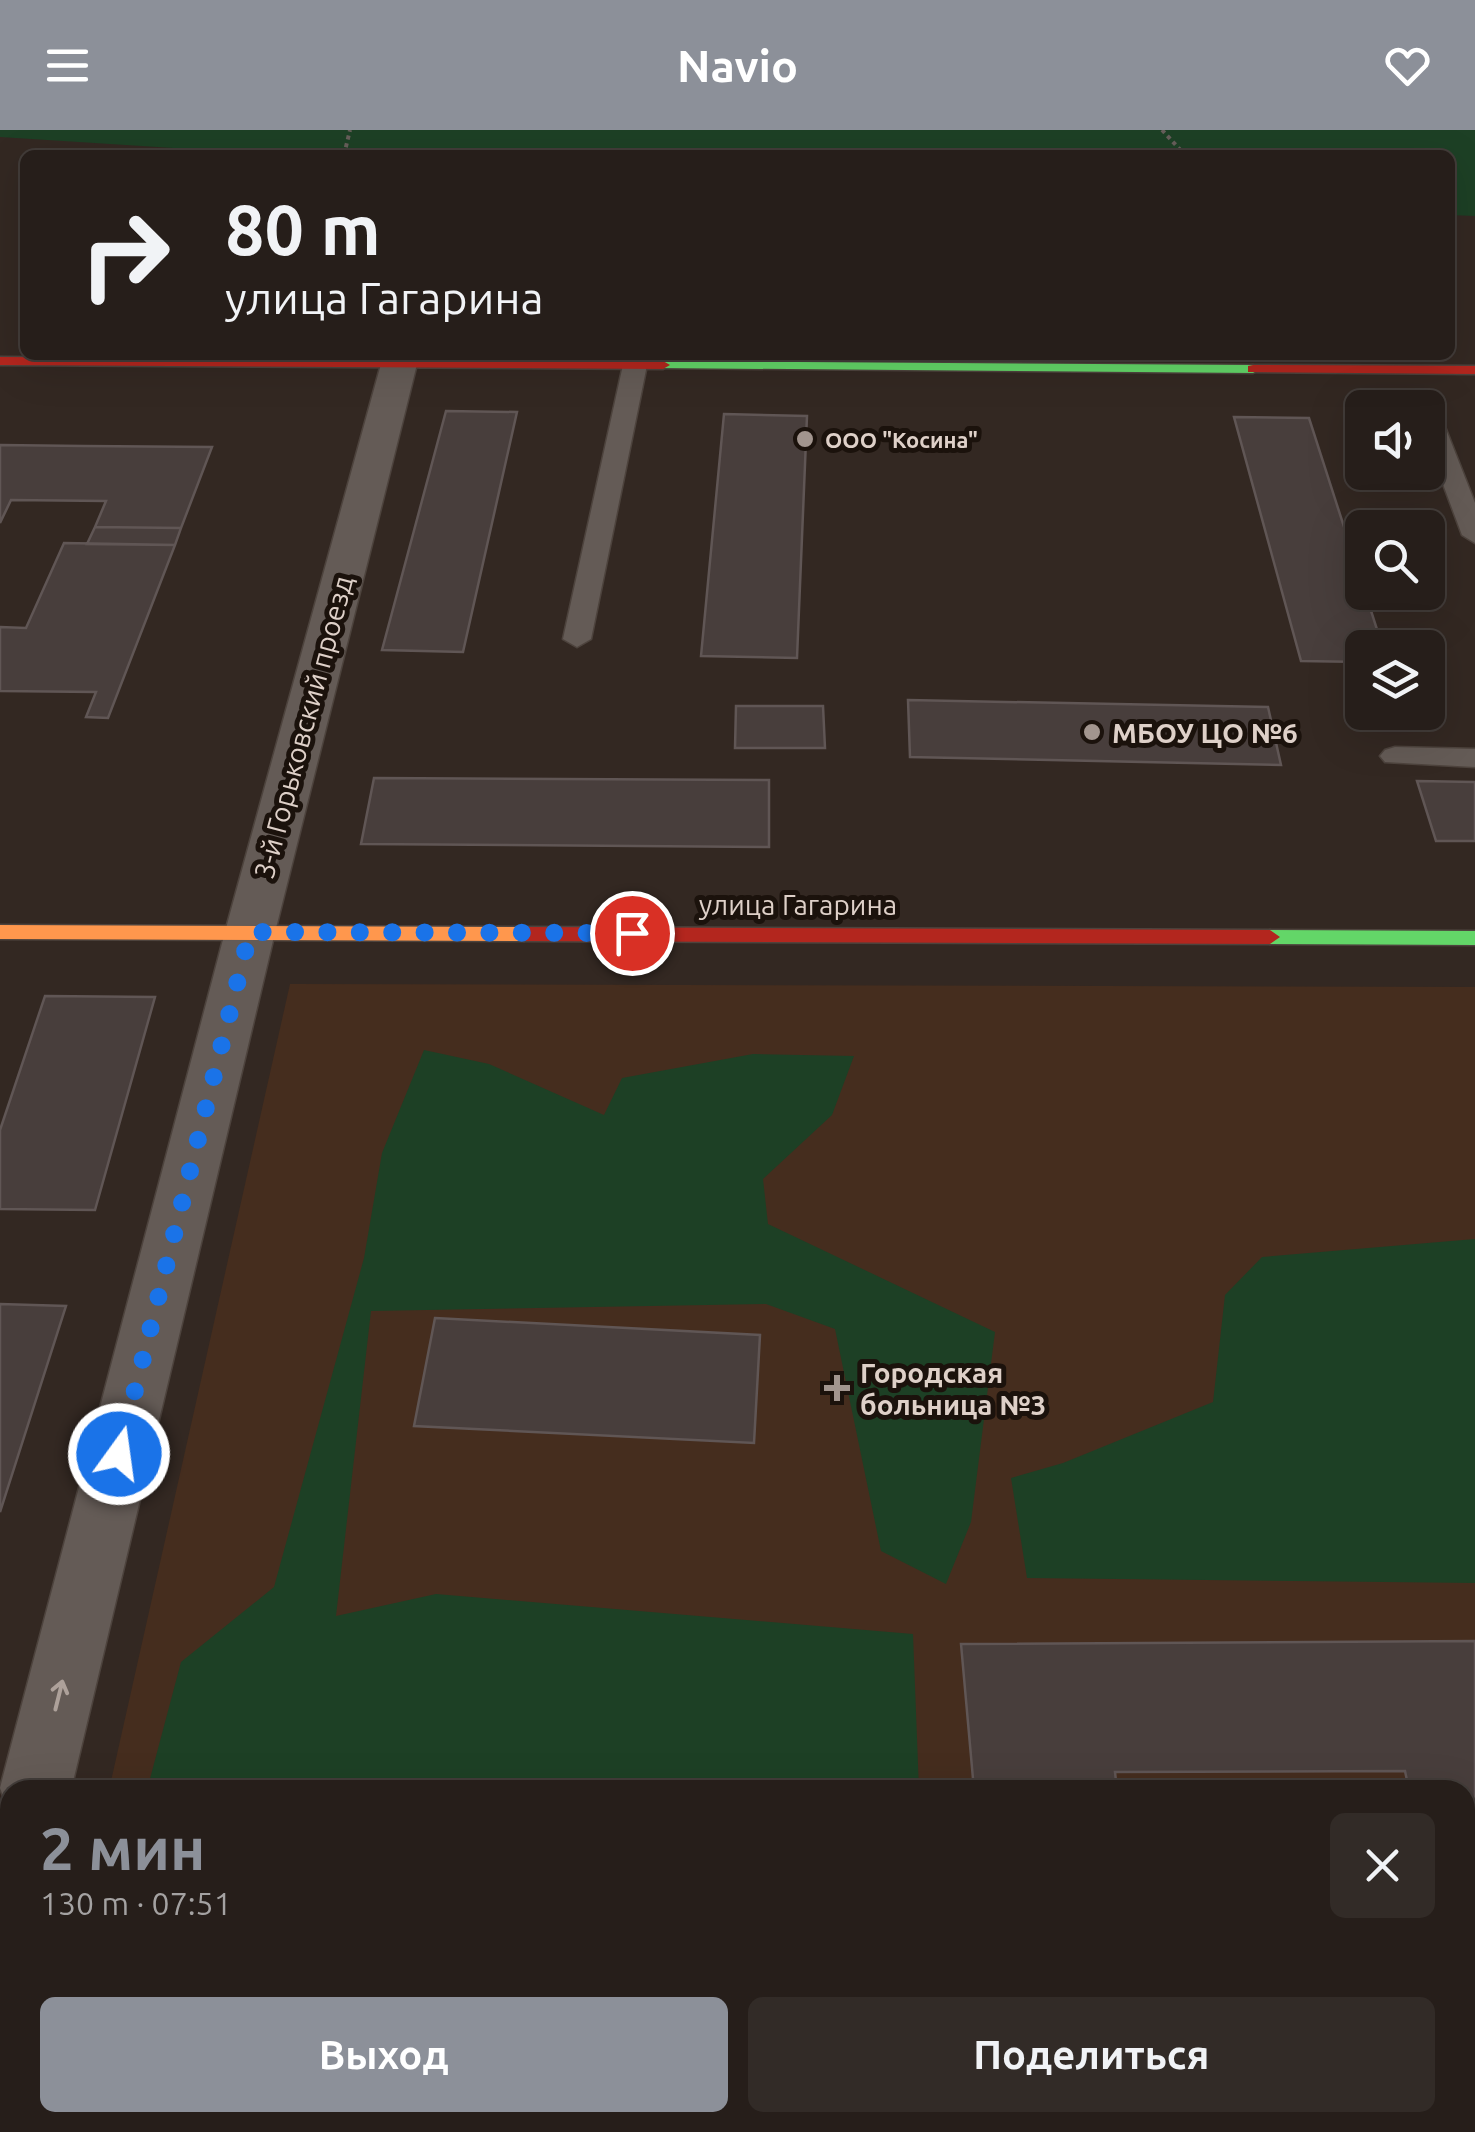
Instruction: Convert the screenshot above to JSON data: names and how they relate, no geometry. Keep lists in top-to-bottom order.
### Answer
{
  "streets": {
    "street": ["3-й Горьковский проезд", "улица Гагарина"]
  },
  "crossings": [
    ["3-й Горьковский проезд", "улица Гагарина"]
  ],
  "one_way": ["3-й Горьковский проезд"],
  "places": {
    "other": ["ООО \"Косина\"", "МБОУ ЦО №6"],
    "health": ["Городская больница №3"]
  },
  "page": {
    "header": "Navio",
    "turn": ["80 m", "улица Гагарина"],
    "heading": ["2 мин", "130 m · 07:51"],
    "buttons": ["Выход", "Поделиться"]
  }
}
